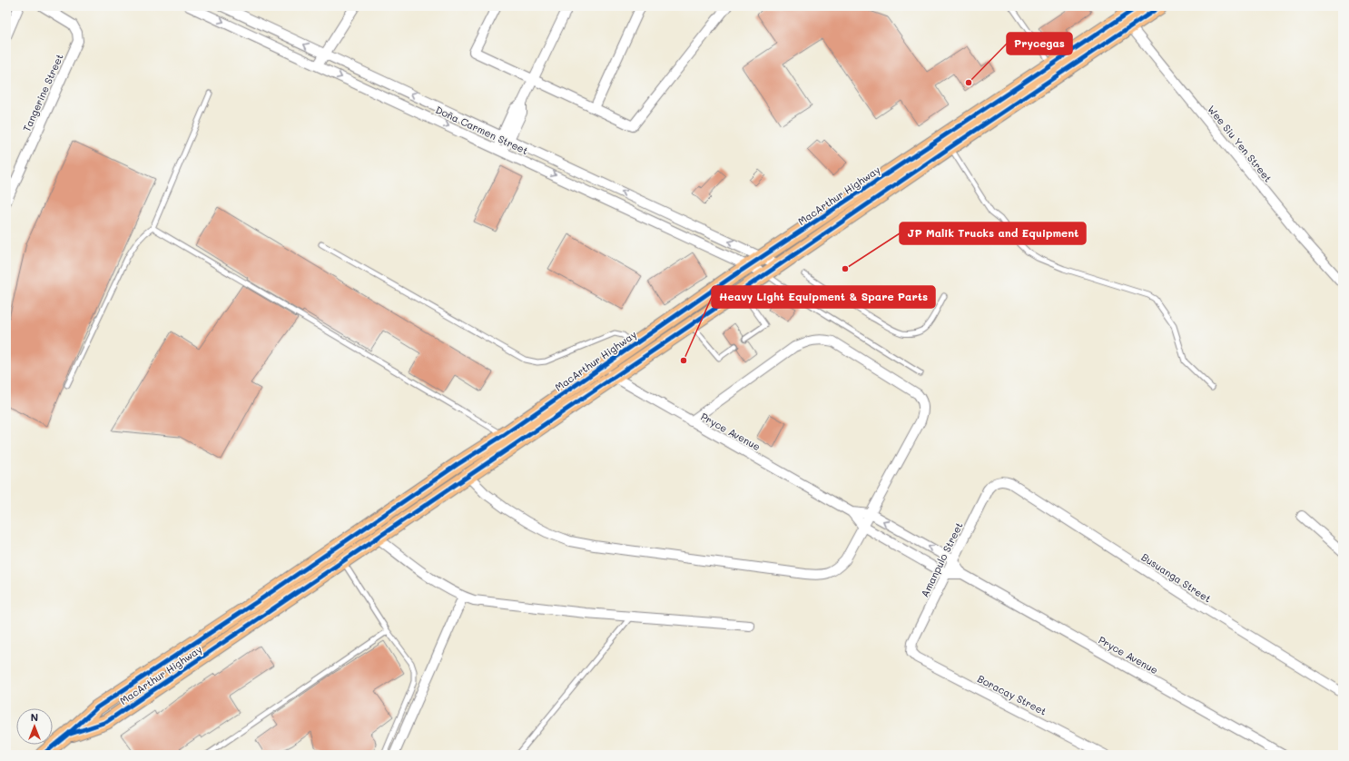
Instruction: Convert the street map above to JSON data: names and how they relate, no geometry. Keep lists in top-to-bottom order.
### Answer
{
  "streets": {
    "highway": ["MacArthur Highway"],
    "street": [
      "Tangerine Street",
      "Doña Carmen Street",
      "Wee Siu Yen Street",
      "Pryce Avenue",
      "Amanpulo Street",
      "Busuanga Street",
      "Boracay Street"
    ]
  },
  "crossings": [
    ["Doña Carmen Street", "MacArthur Highway"],
    ["Wee Siu Yen Street", "MacArthur Highway"],
    ["MacArthur Highway", "Pryce Avenue"],
    ["Pryce Avenue", "Amanpulo Street"],
    ["Amanpulo Street", "Busuanga Street"],
    ["Amanpulo Street", "Boracay Street"]
  ],
  "places": ["Prycegas", "JP Malik Trucks and Equipment", "Heavy Light Equipment & Spare Parts"],
  "north": "top"
}
